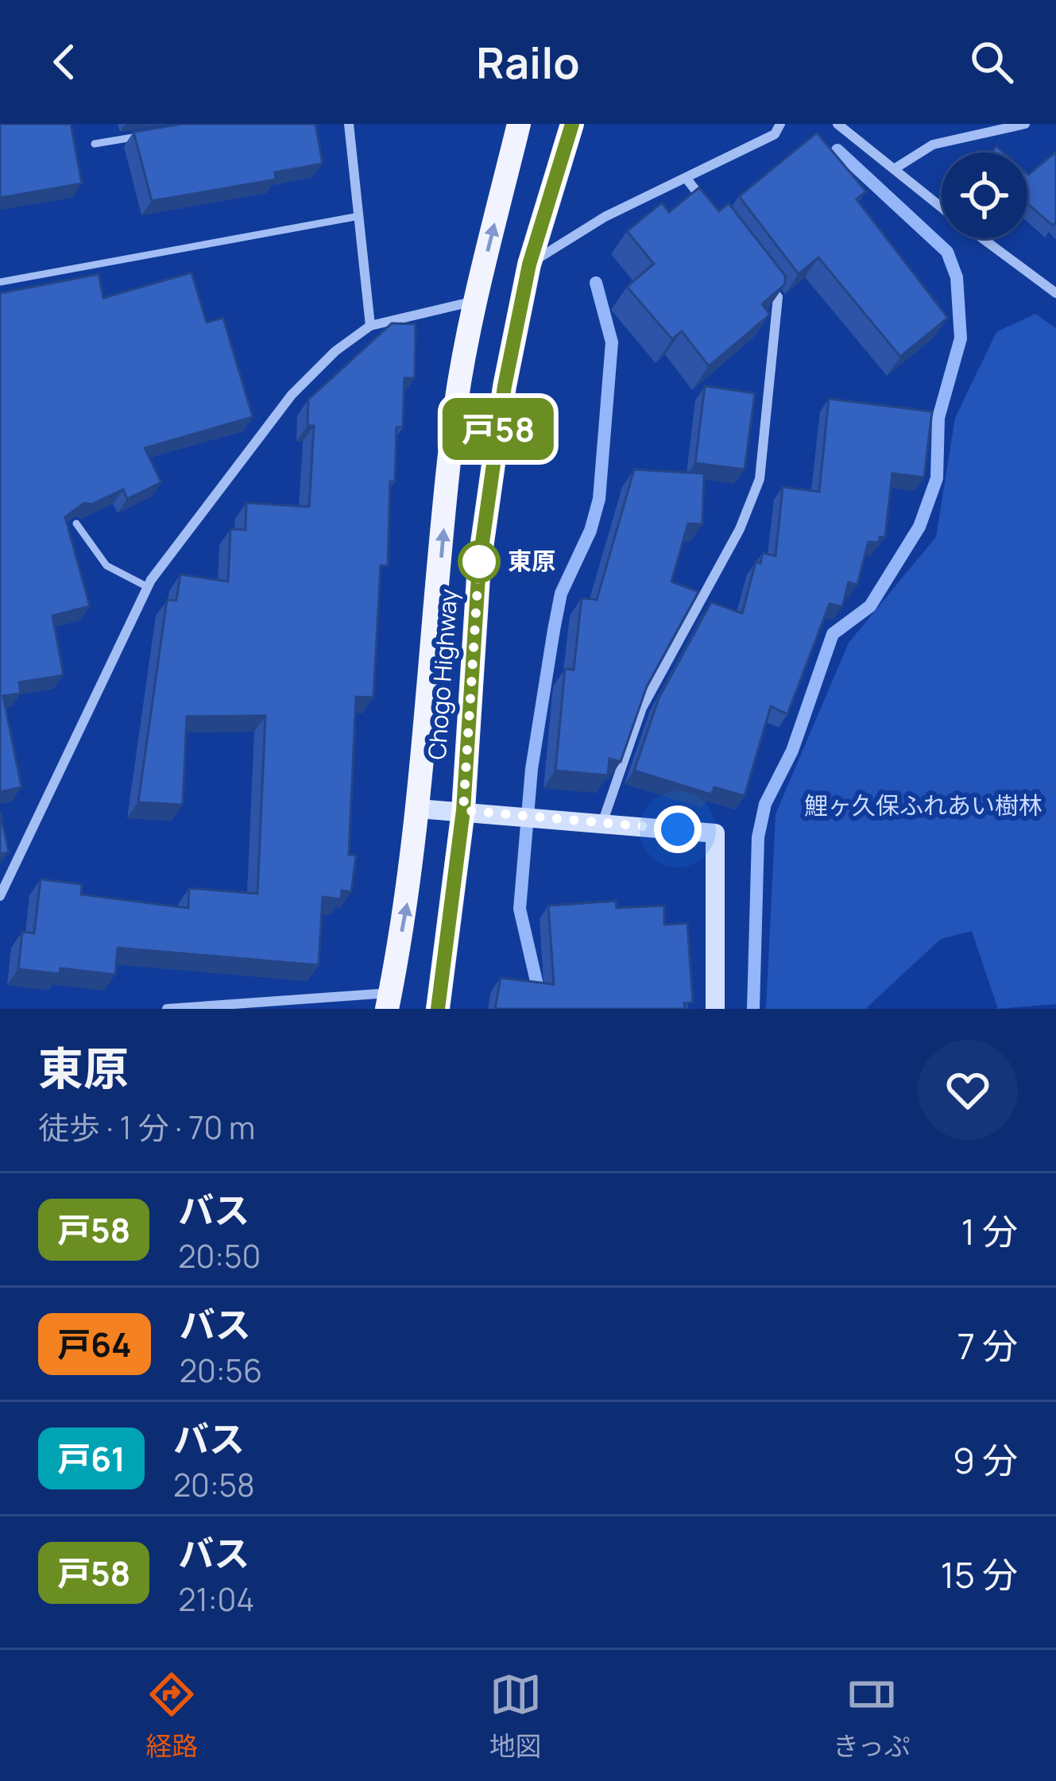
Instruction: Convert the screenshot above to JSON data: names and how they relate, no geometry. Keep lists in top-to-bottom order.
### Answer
{
  "streets": {
    "main road": ["Chogo Highway"]
  },
  "parks": ["鯉ヶ久保ふれあい樹林"],
  "places": ["東原"],
  "lines": ["bus line 戸58"],
  "page": {
    "header": "Railo",
    "on_map": "戸58",
    "heading": ["東原", "徒歩 · 1 分 · 70 m"],
    "list": [
      {
        "mark": "戸58",
        "name": "バス",
        "note": "20:50",
        "value": "1 分"
      },
      {
        "mark": "戸64",
        "name": "バス",
        "note": "20:56",
        "value": "7 分"
      },
      {
        "mark": "戸61",
        "name": "バス",
        "note": "20:58",
        "value": "9 分"
      },
      {
        "mark": "戸58",
        "name": "バス",
        "note": "21:04",
        "value": "15 分"
      }
    ],
    "tabs": ["経路", "地図", "きっぷ"]
  }
}
